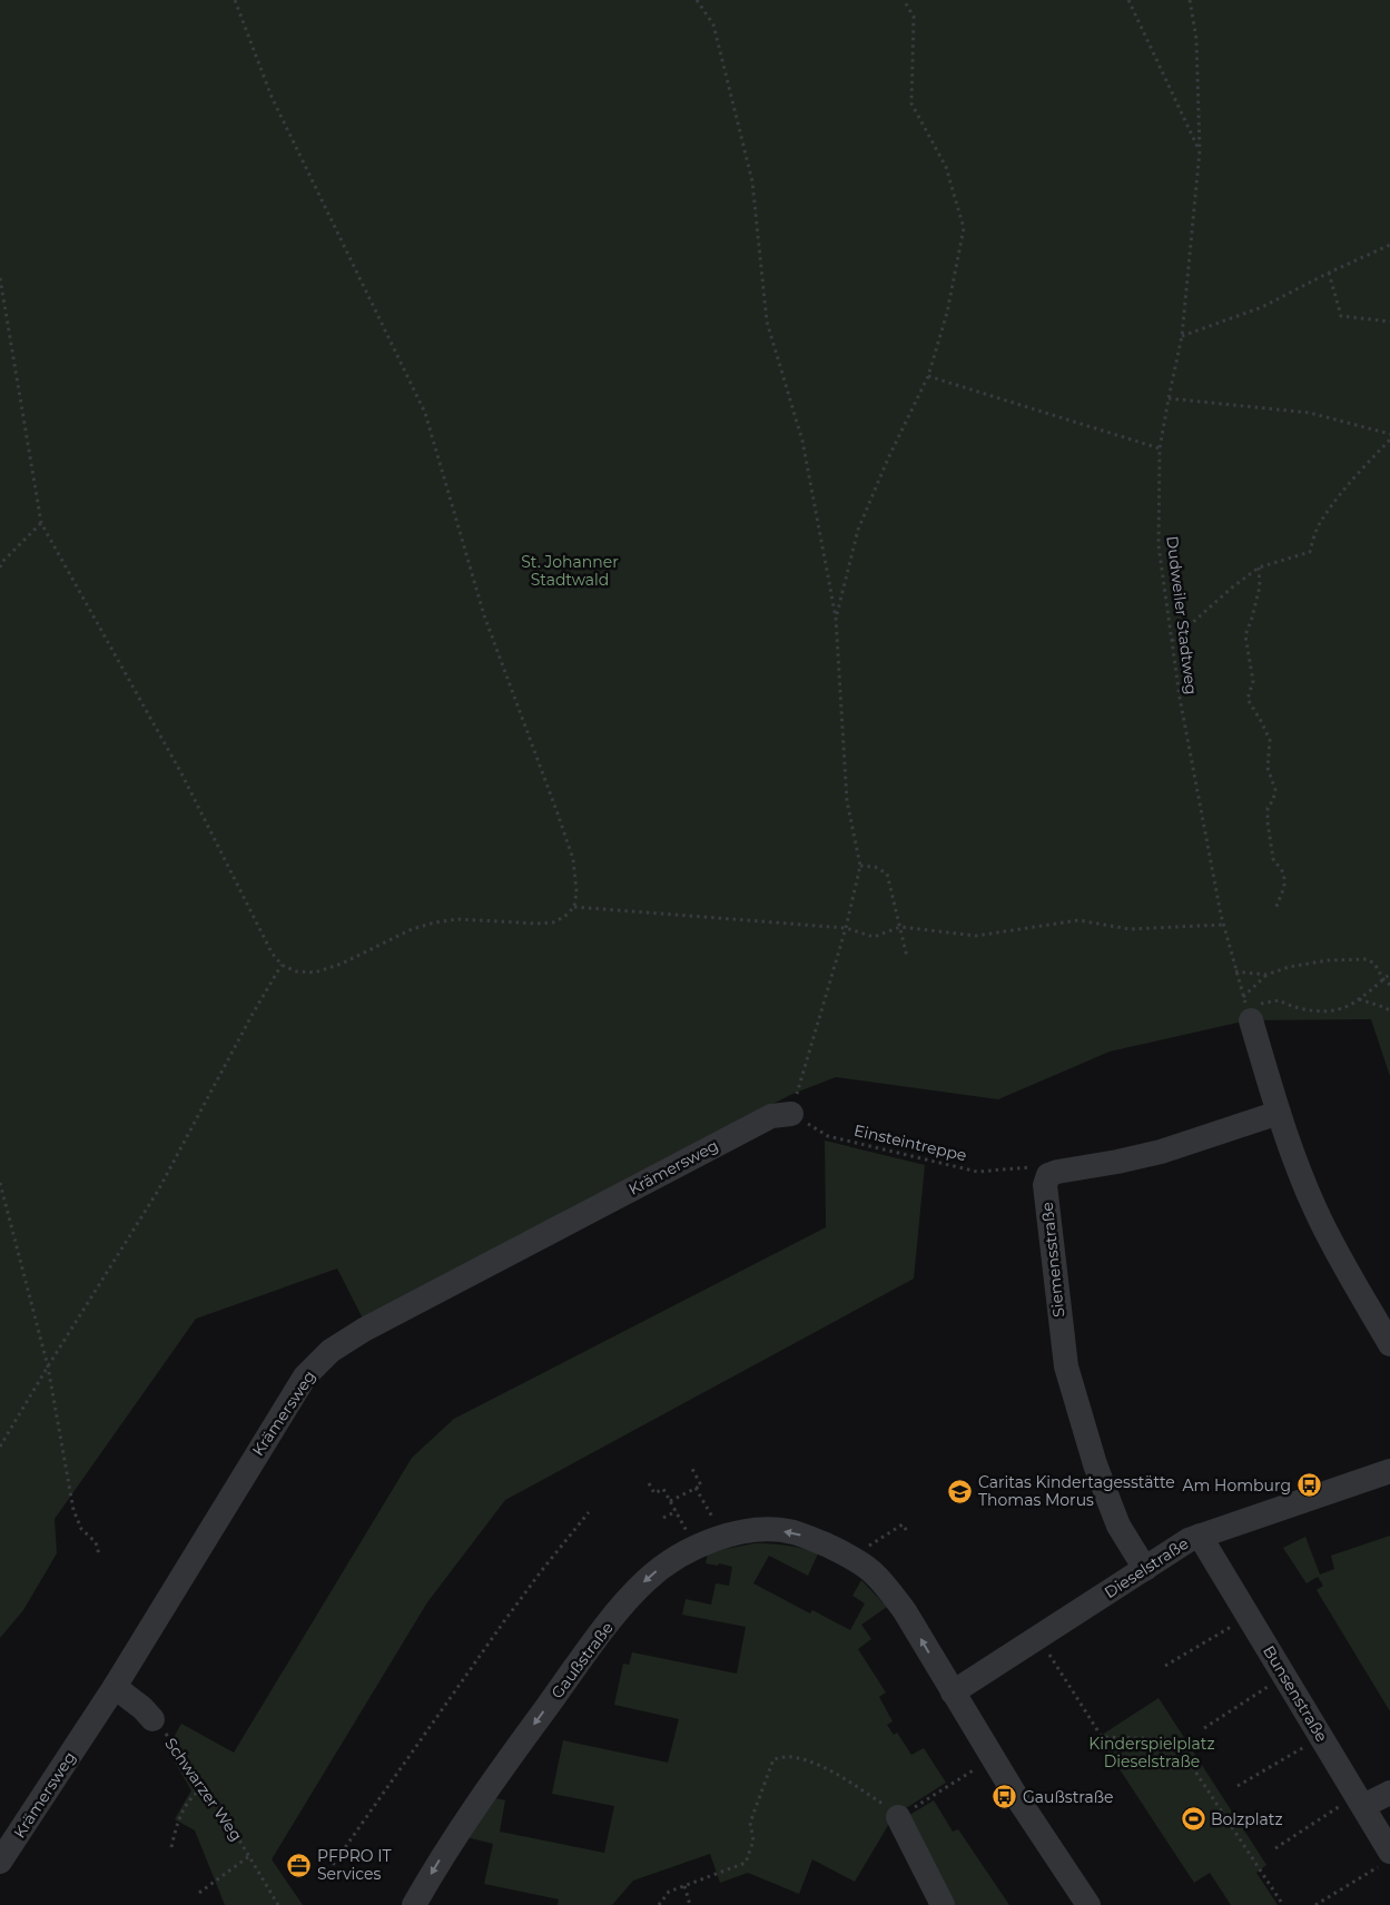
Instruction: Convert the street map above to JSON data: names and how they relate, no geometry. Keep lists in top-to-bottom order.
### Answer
{
  "streets": {
    "street": [
      "Krämersweg",
      "Siemensstraße",
      "Dieselstraße",
      "Gaußstraße",
      "Bunsenstraße"
    ],
    "path": ["Dudweiler Stadtweg", "Einsteintreppe", "Schwarzer Weg"]
  },
  "crossings": [
    ["Einsteintreppe", "Krämersweg"],
    ["Siemensstraße", "Dieselstraße"],
    ["Dieselstraße", "Gaußstraße"],
    ["Dieselstraße", "Bunsenstraße"]
  ],
  "parks": ["St. Johanner Stadtwald", "Kinderspielplatz Dieselstraße"],
  "places": {
    "bus stop": ["Am Homburg", "Gaußstraße"],
    "school or university": ["Caritas Kindertagesstätte Thomas Morus"],
    "sports": ["Bolzplatz"],
    "office": ["PFPRO IT Services"]
  }
}
